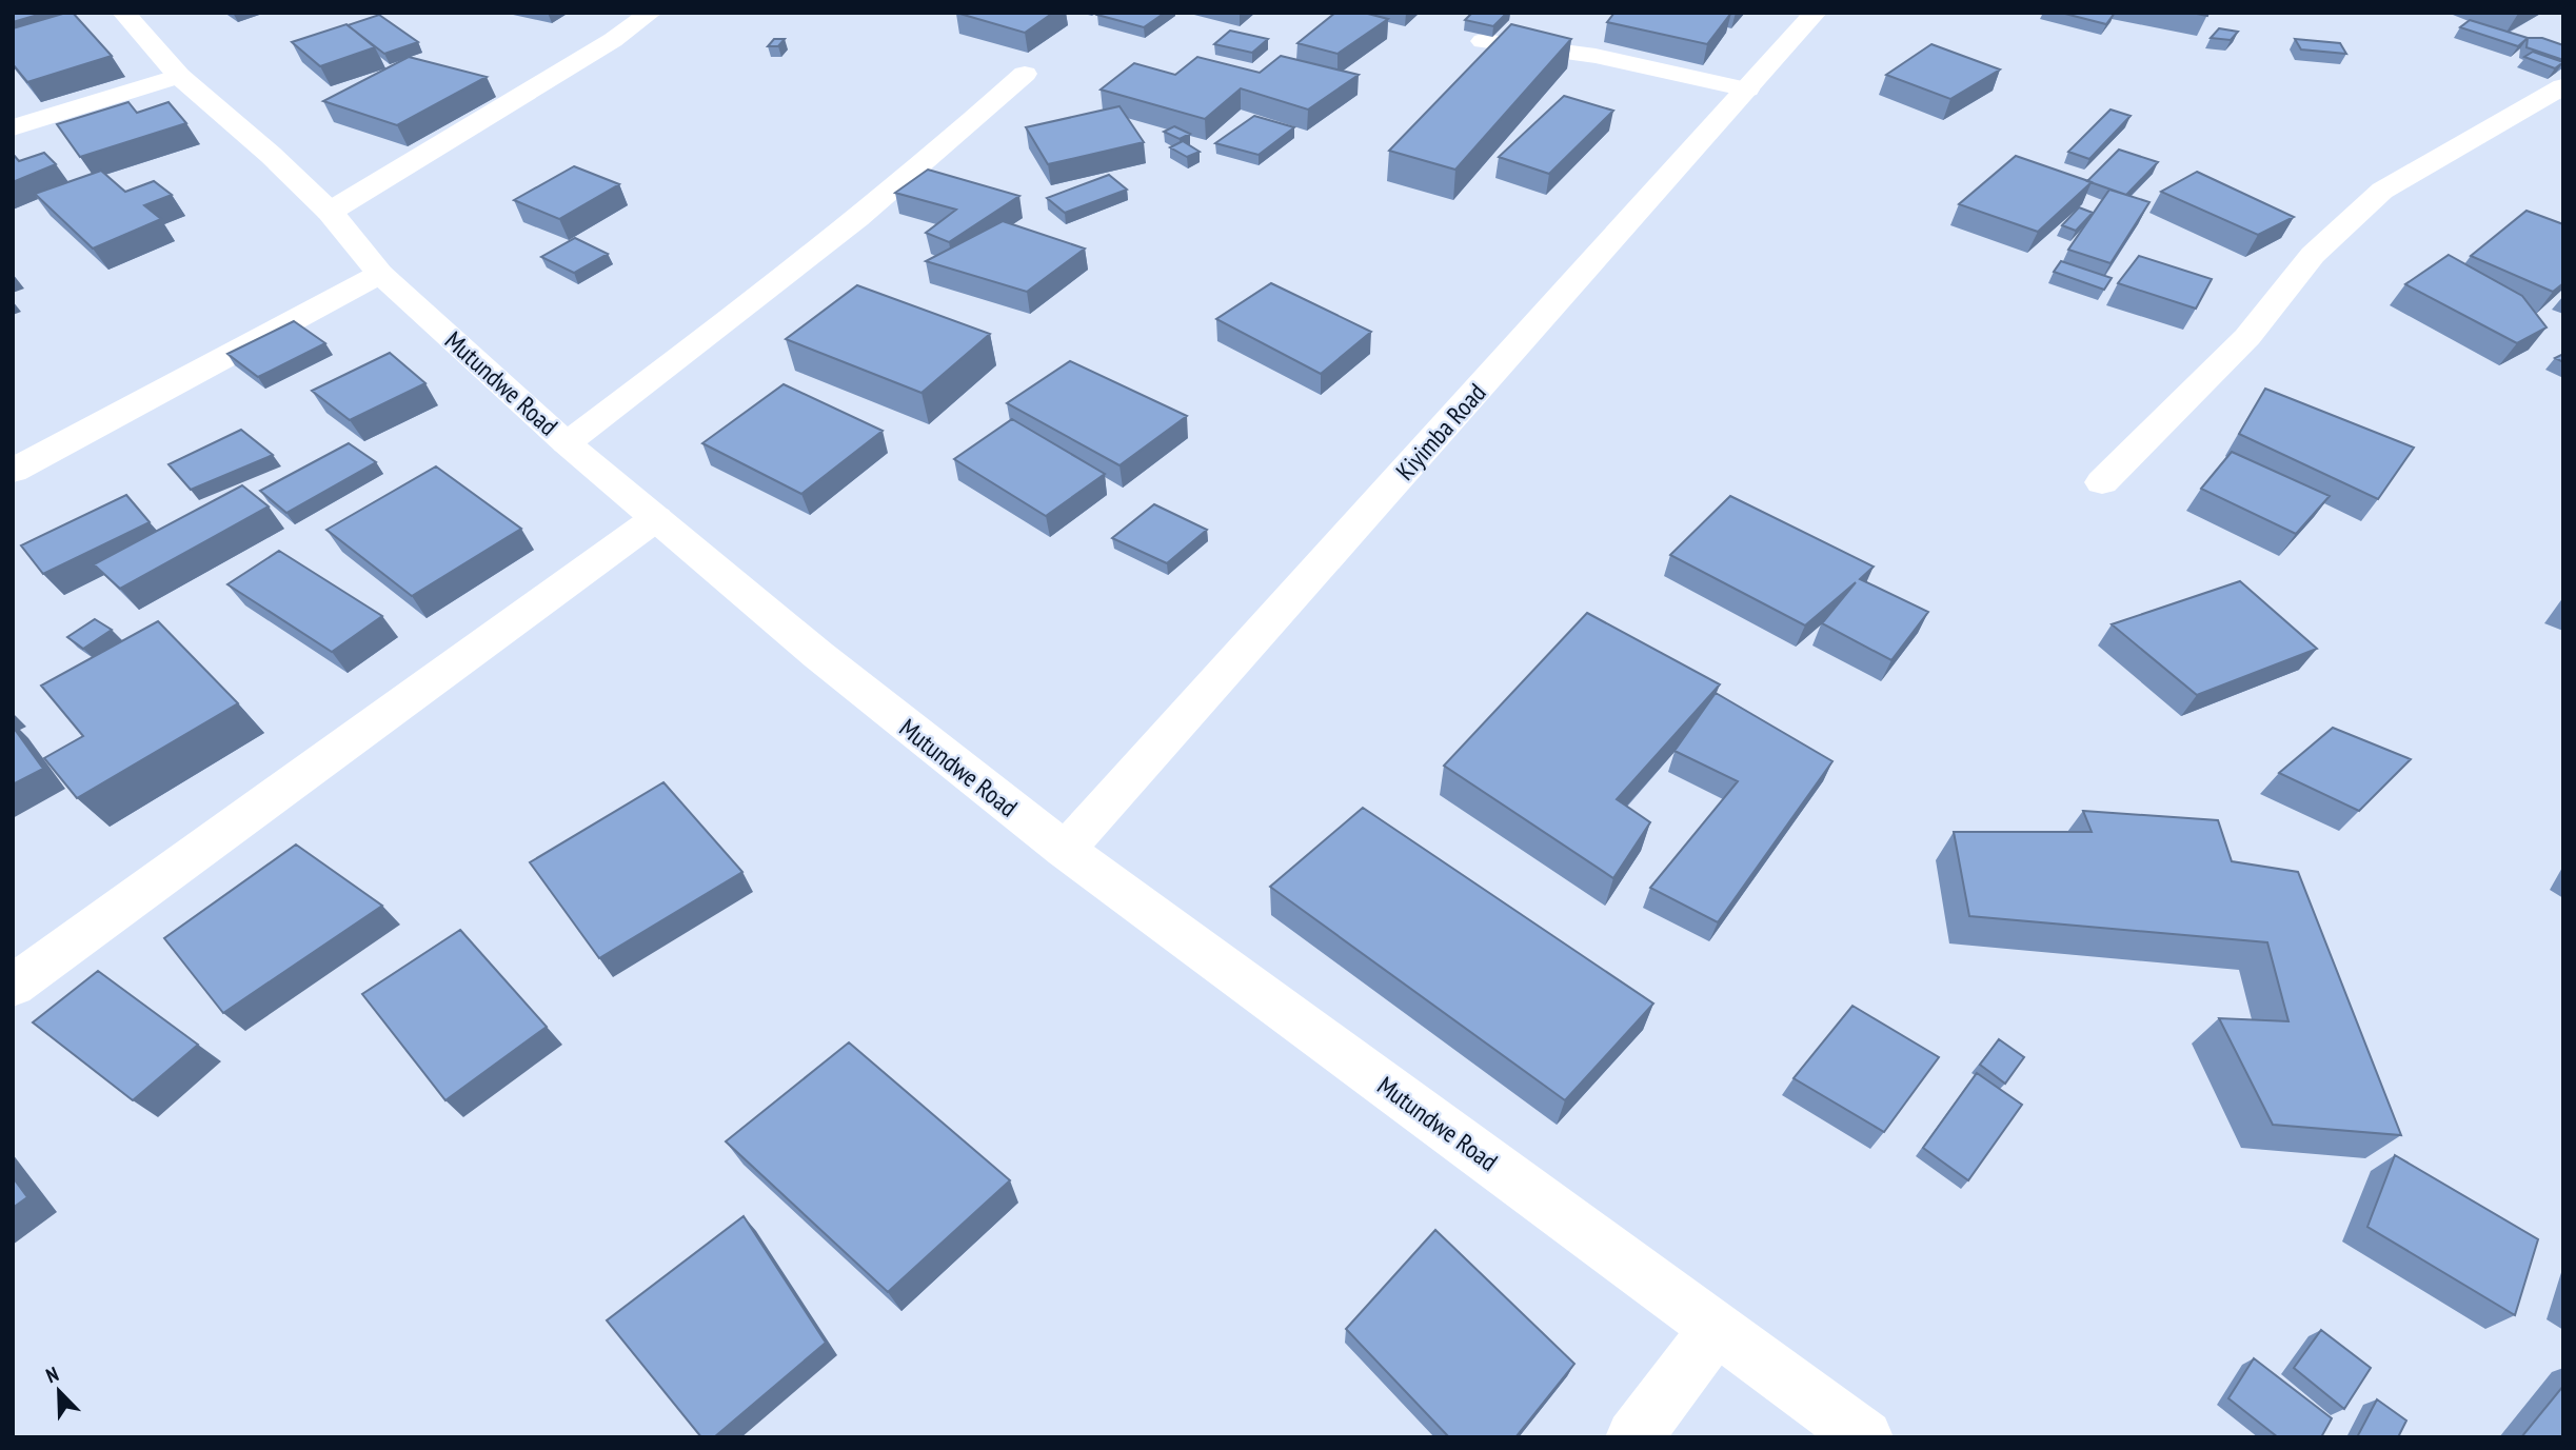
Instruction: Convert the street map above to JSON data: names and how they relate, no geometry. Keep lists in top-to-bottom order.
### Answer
{
  "streets": {
    "street": ["Mutundwe Road", "Kiyimba Road"]
  },
  "crossings": [
    ["Mutundwe Road", "Kiyimba Road"]
  ],
  "north": "top left"
}
